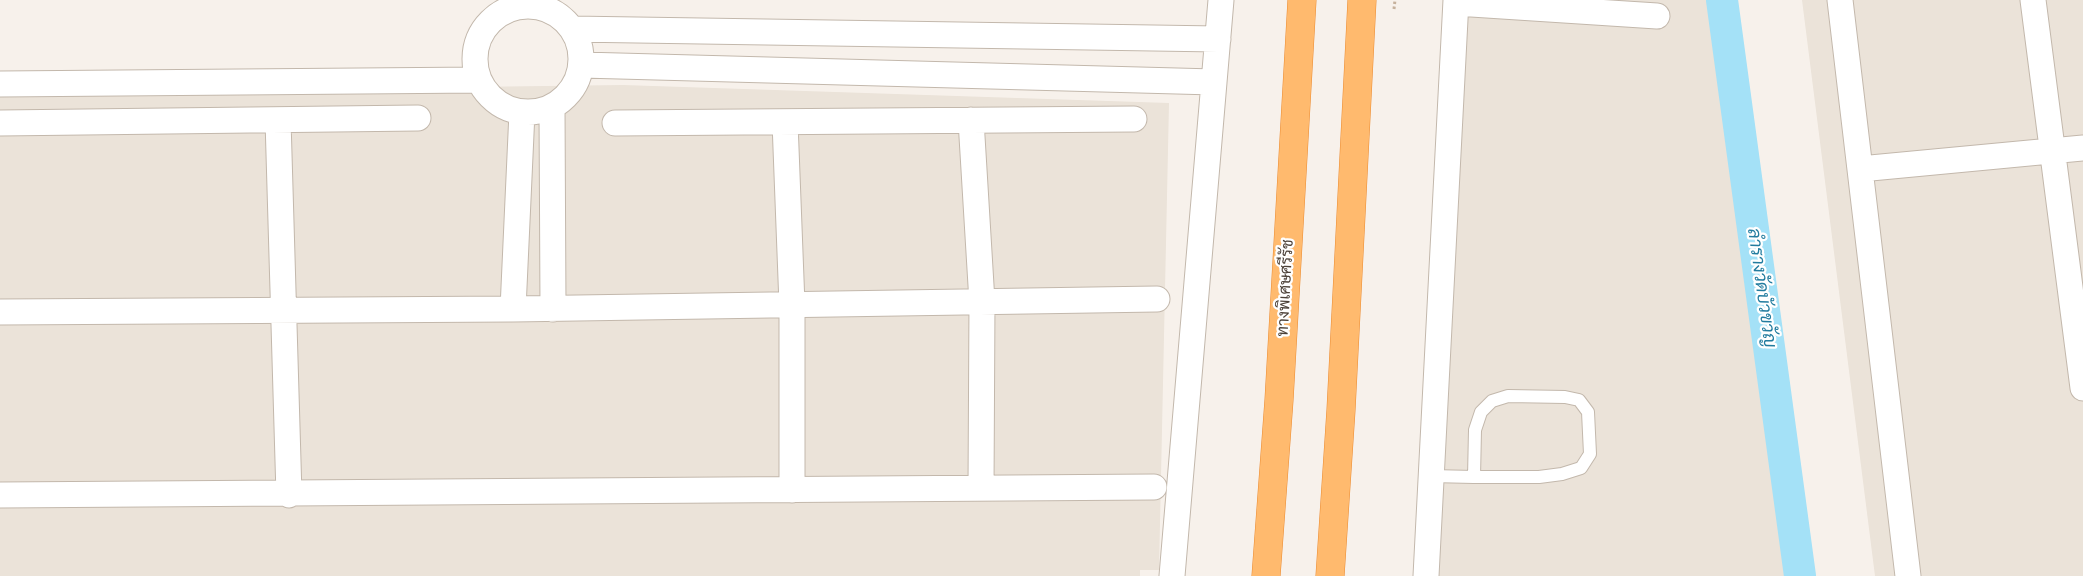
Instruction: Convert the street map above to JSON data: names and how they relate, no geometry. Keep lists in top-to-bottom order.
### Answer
{
  "streets": {
    "highway": ["ทางพิเศษศรีรัช"]
  },
  "water": ["ลำรางวัดบัวขวัญ"]
}
